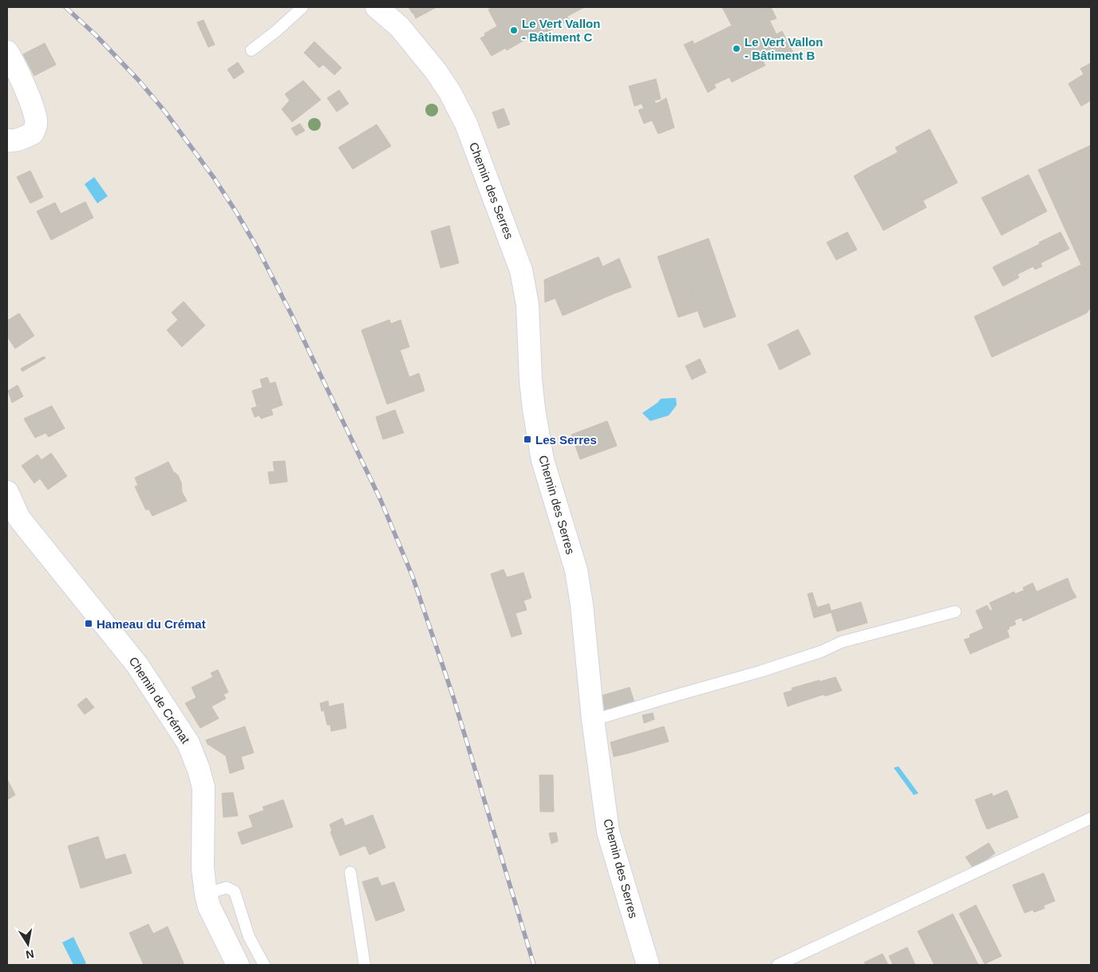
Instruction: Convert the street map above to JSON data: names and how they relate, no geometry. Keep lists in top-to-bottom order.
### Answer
{
  "streets": {
    "street": ["Chemin des Serres", "Chemin de Crémat"]
  },
  "places": {
    "other": ["Le Vert Vallon - Bâtiment C", "Le Vert Vallon - Bâtiment B"],
    "transit": ["Les Serres", "Hameau du Crémat"]
  },
  "north": "bottom"
}
